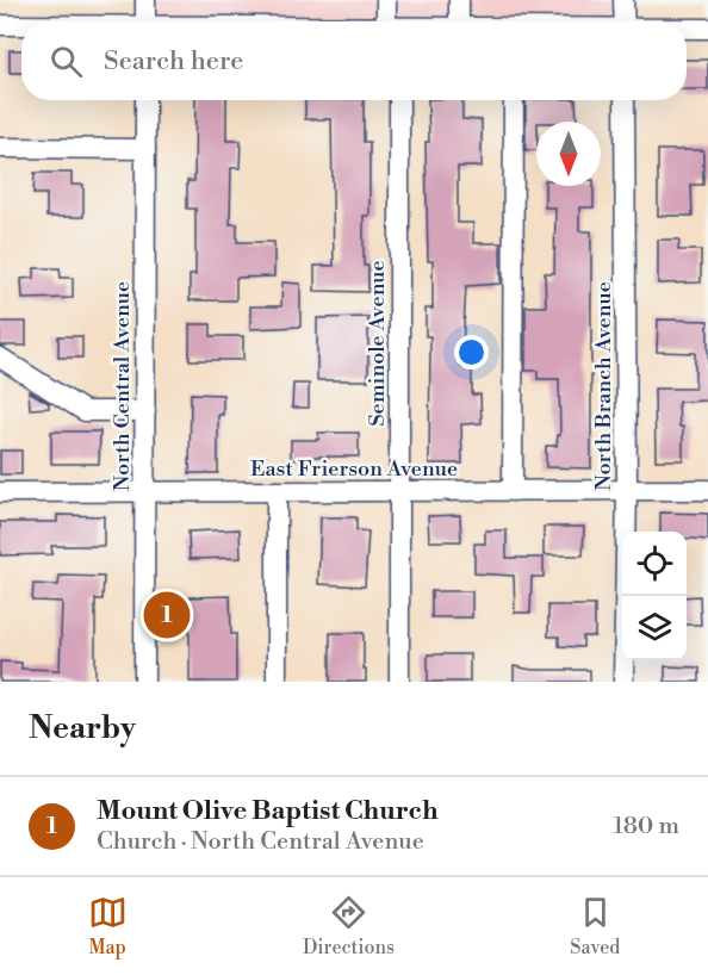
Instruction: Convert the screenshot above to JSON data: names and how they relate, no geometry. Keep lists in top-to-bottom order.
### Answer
{
  "streets": {
    "street": [
      "Seminole Avenue",
      "North Central Avenue",
      "North Branch Avenue",
      "East Frierson Avenue"
    ]
  },
  "crossings": [
    ["Seminole Avenue", "East Frierson Avenue"],
    ["North Central Avenue", "East Frierson Avenue"],
    ["North Branch Avenue", "East Frierson Avenue"]
  ],
  "north": "bottom",
  "page": {
    "search": "Search here",
    "pins": "1",
    "heading": "Nearby",
    "list": [
      {
        "mark": "1",
        "name": "Mount Olive Baptist Church",
        "note": "Church · North Central Avenue",
        "value": "180 m"
      }
    ],
    "nav": ["Map", "Directions", "Saved"]
  }
}
